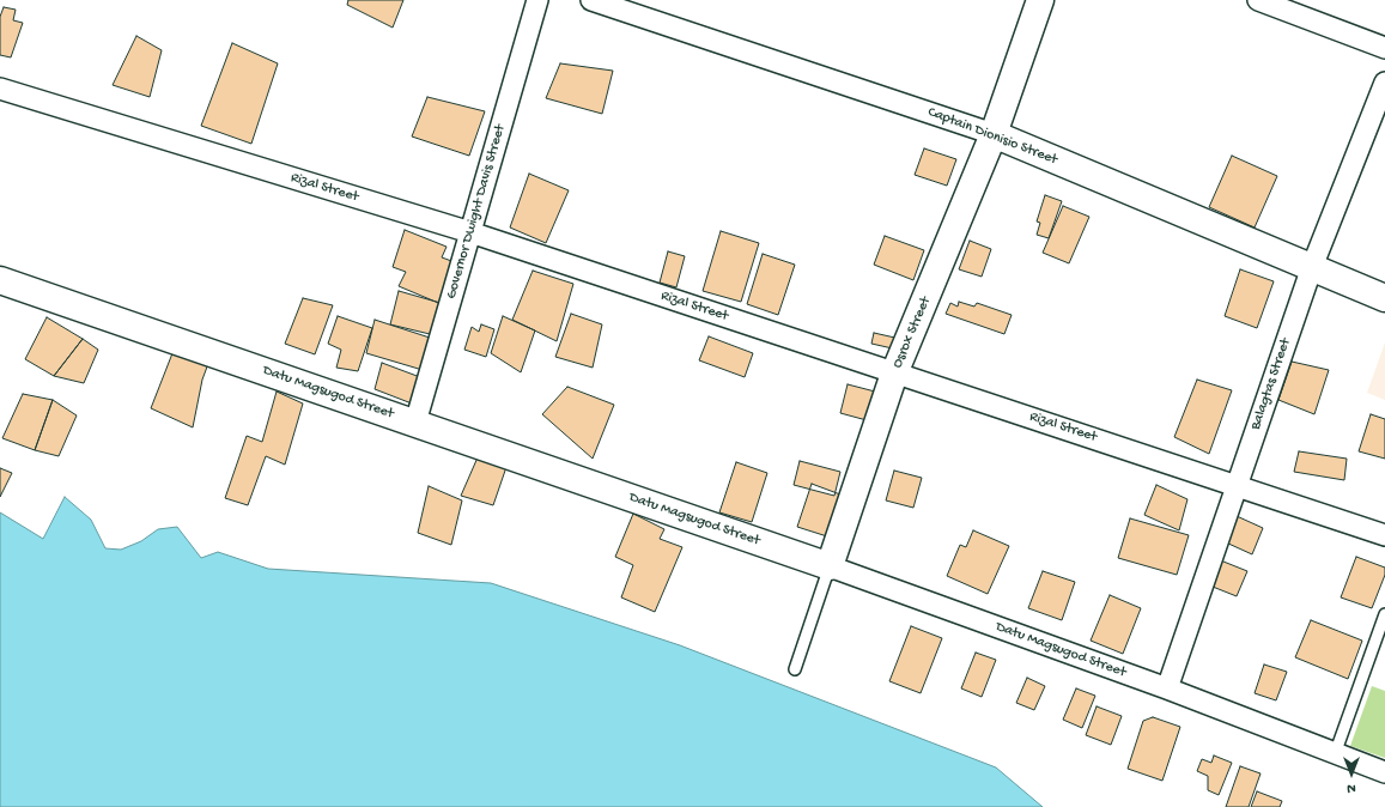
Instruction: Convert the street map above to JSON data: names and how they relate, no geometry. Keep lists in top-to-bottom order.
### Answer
{
  "streets": {
    "street": [
      "Captain Dionisio Street",
      "Rizal Street",
      "Governor Dwight Davis Street",
      "Osrox Street",
      "Balagtas Street",
      "Datu Magsugod Street"
    ]
  },
  "crossings": [
    ["Captain Dionisio Street", "Osrox Street"],
    ["Captain Dionisio Street", "Balagtas Street"],
    ["Rizal Street", "Governor Dwight Davis Street"],
    ["Rizal Street", "Osrox Street"],
    ["Rizal Street", "Balagtas Street"],
    ["Governor Dwight Davis Street", "Datu Magsugod Street"],
    ["Osrox Street", "Datu Magsugod Street"],
    ["Balagtas Street", "Datu Magsugod Street"]
  ],
  "north": "bottom"
}
